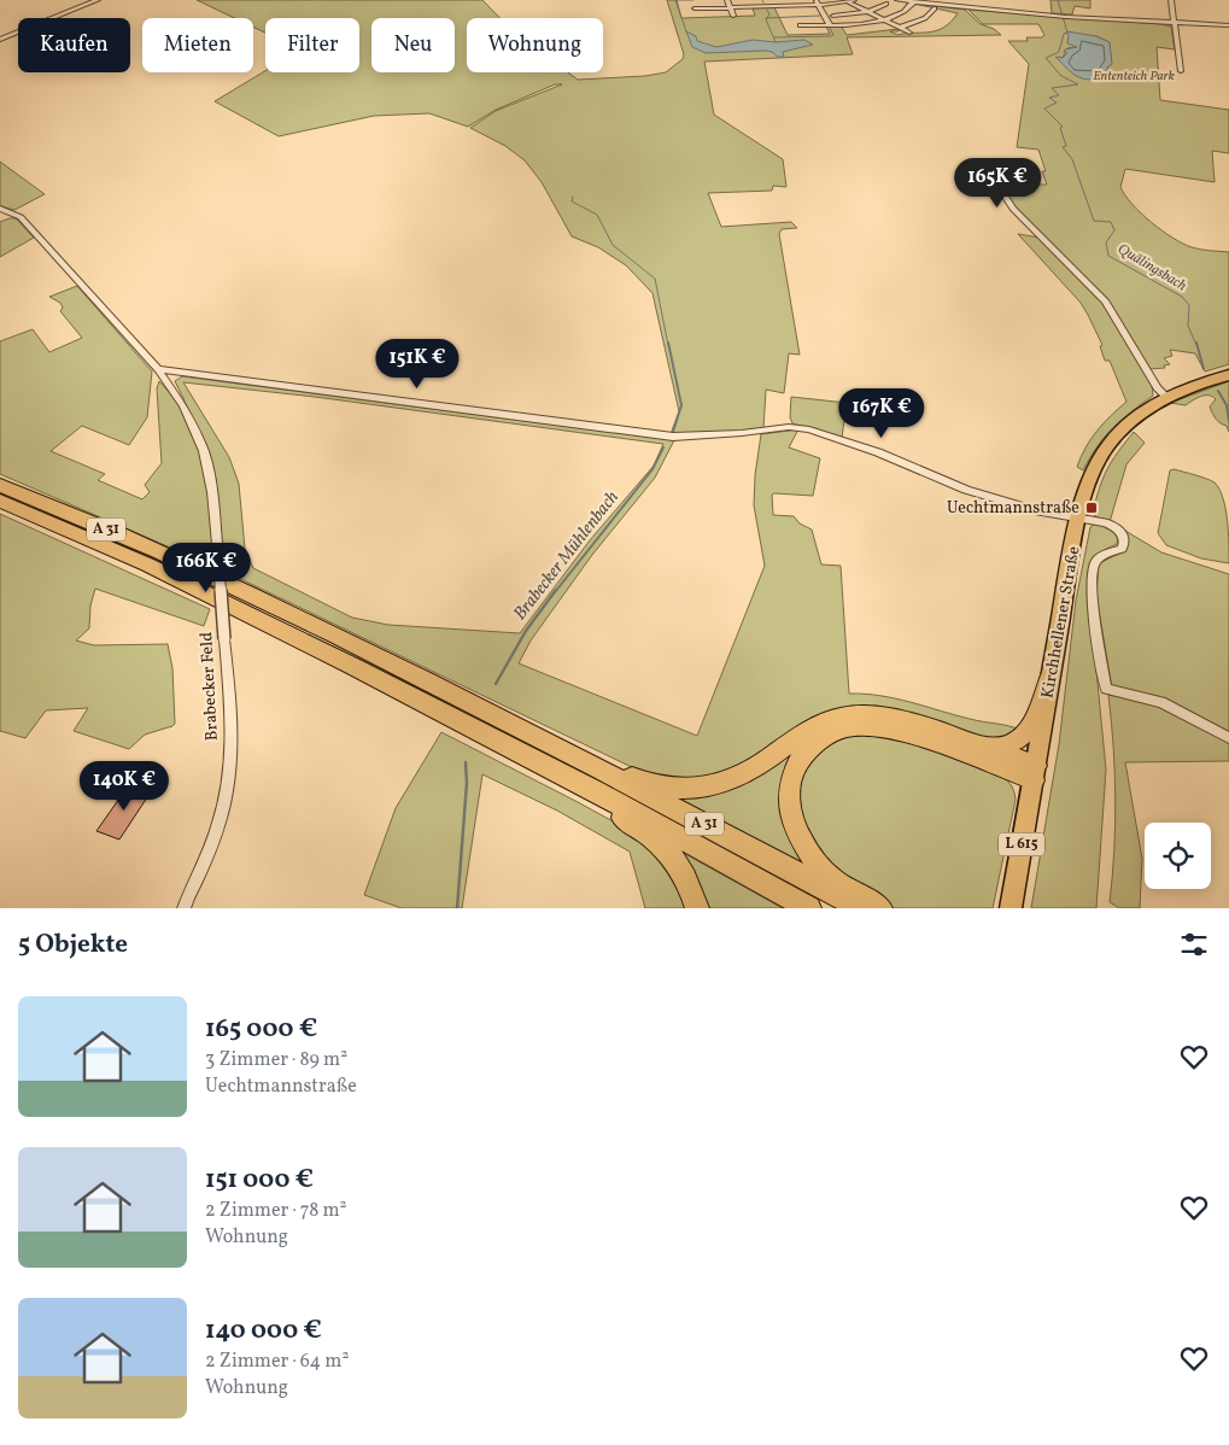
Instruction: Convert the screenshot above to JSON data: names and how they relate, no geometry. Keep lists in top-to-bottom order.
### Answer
{
  "streets": {
    "highway": ["A 31"],
    "main road": ["Kirchhellener Straße", "L 615"],
    "street": ["Brabecker Feld"]
  },
  "water": ["Quälingsbach", "Brabecker Mühlenbach"],
  "parks": ["Ententeich Park"],
  "places": {
    "transit": ["Uechtmannstraße"]
  },
  "page": {
    "chip": [
      "Kaufen",
      "Mieten",
      "Filter",
      "Neu",
      "Wohnung"
    ],
    "price": [
      "165K €",
      "151K €",
      "167K €",
      "166K €",
      "140K €"
    ],
    "heading": "5 Objekte",
    "list": [
      {
        "name": "165 000 €",
        "note": "3 Zimmer · 89 m² · Uechtmannstraße"
      },
      {
        "name": "151 000 €",
        "note": "2 Zimmer · 78 m² · Wohnung"
      },
      {
        "name": "140 000 €",
        "note": "2 Zimmer · 64 m² · Wohnung"
      }
    ]
  }
}
